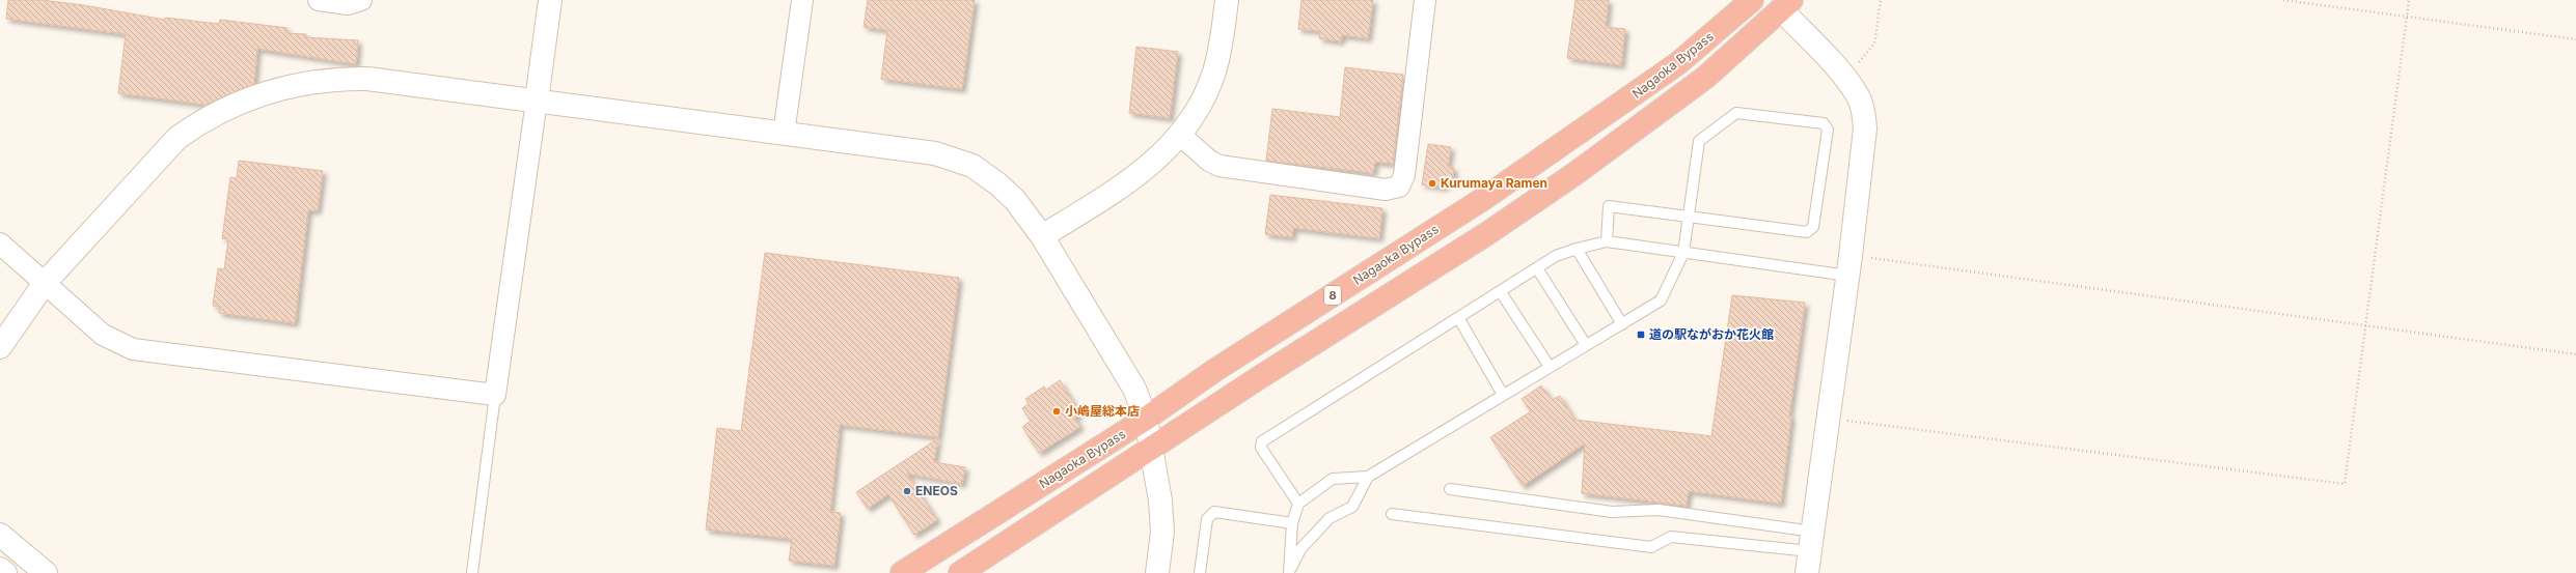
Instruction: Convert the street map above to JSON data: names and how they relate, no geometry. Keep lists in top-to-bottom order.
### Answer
{
  "streets": {
    "highway": ["Nagaoka Bypass", "8"]
  },
  "places": {
    "other": ["Kurumaya Ramen", "小嶋屋総本店", "ENEOS"],
    "transit": ["道の駅ながおか花火館"]
  }
}
